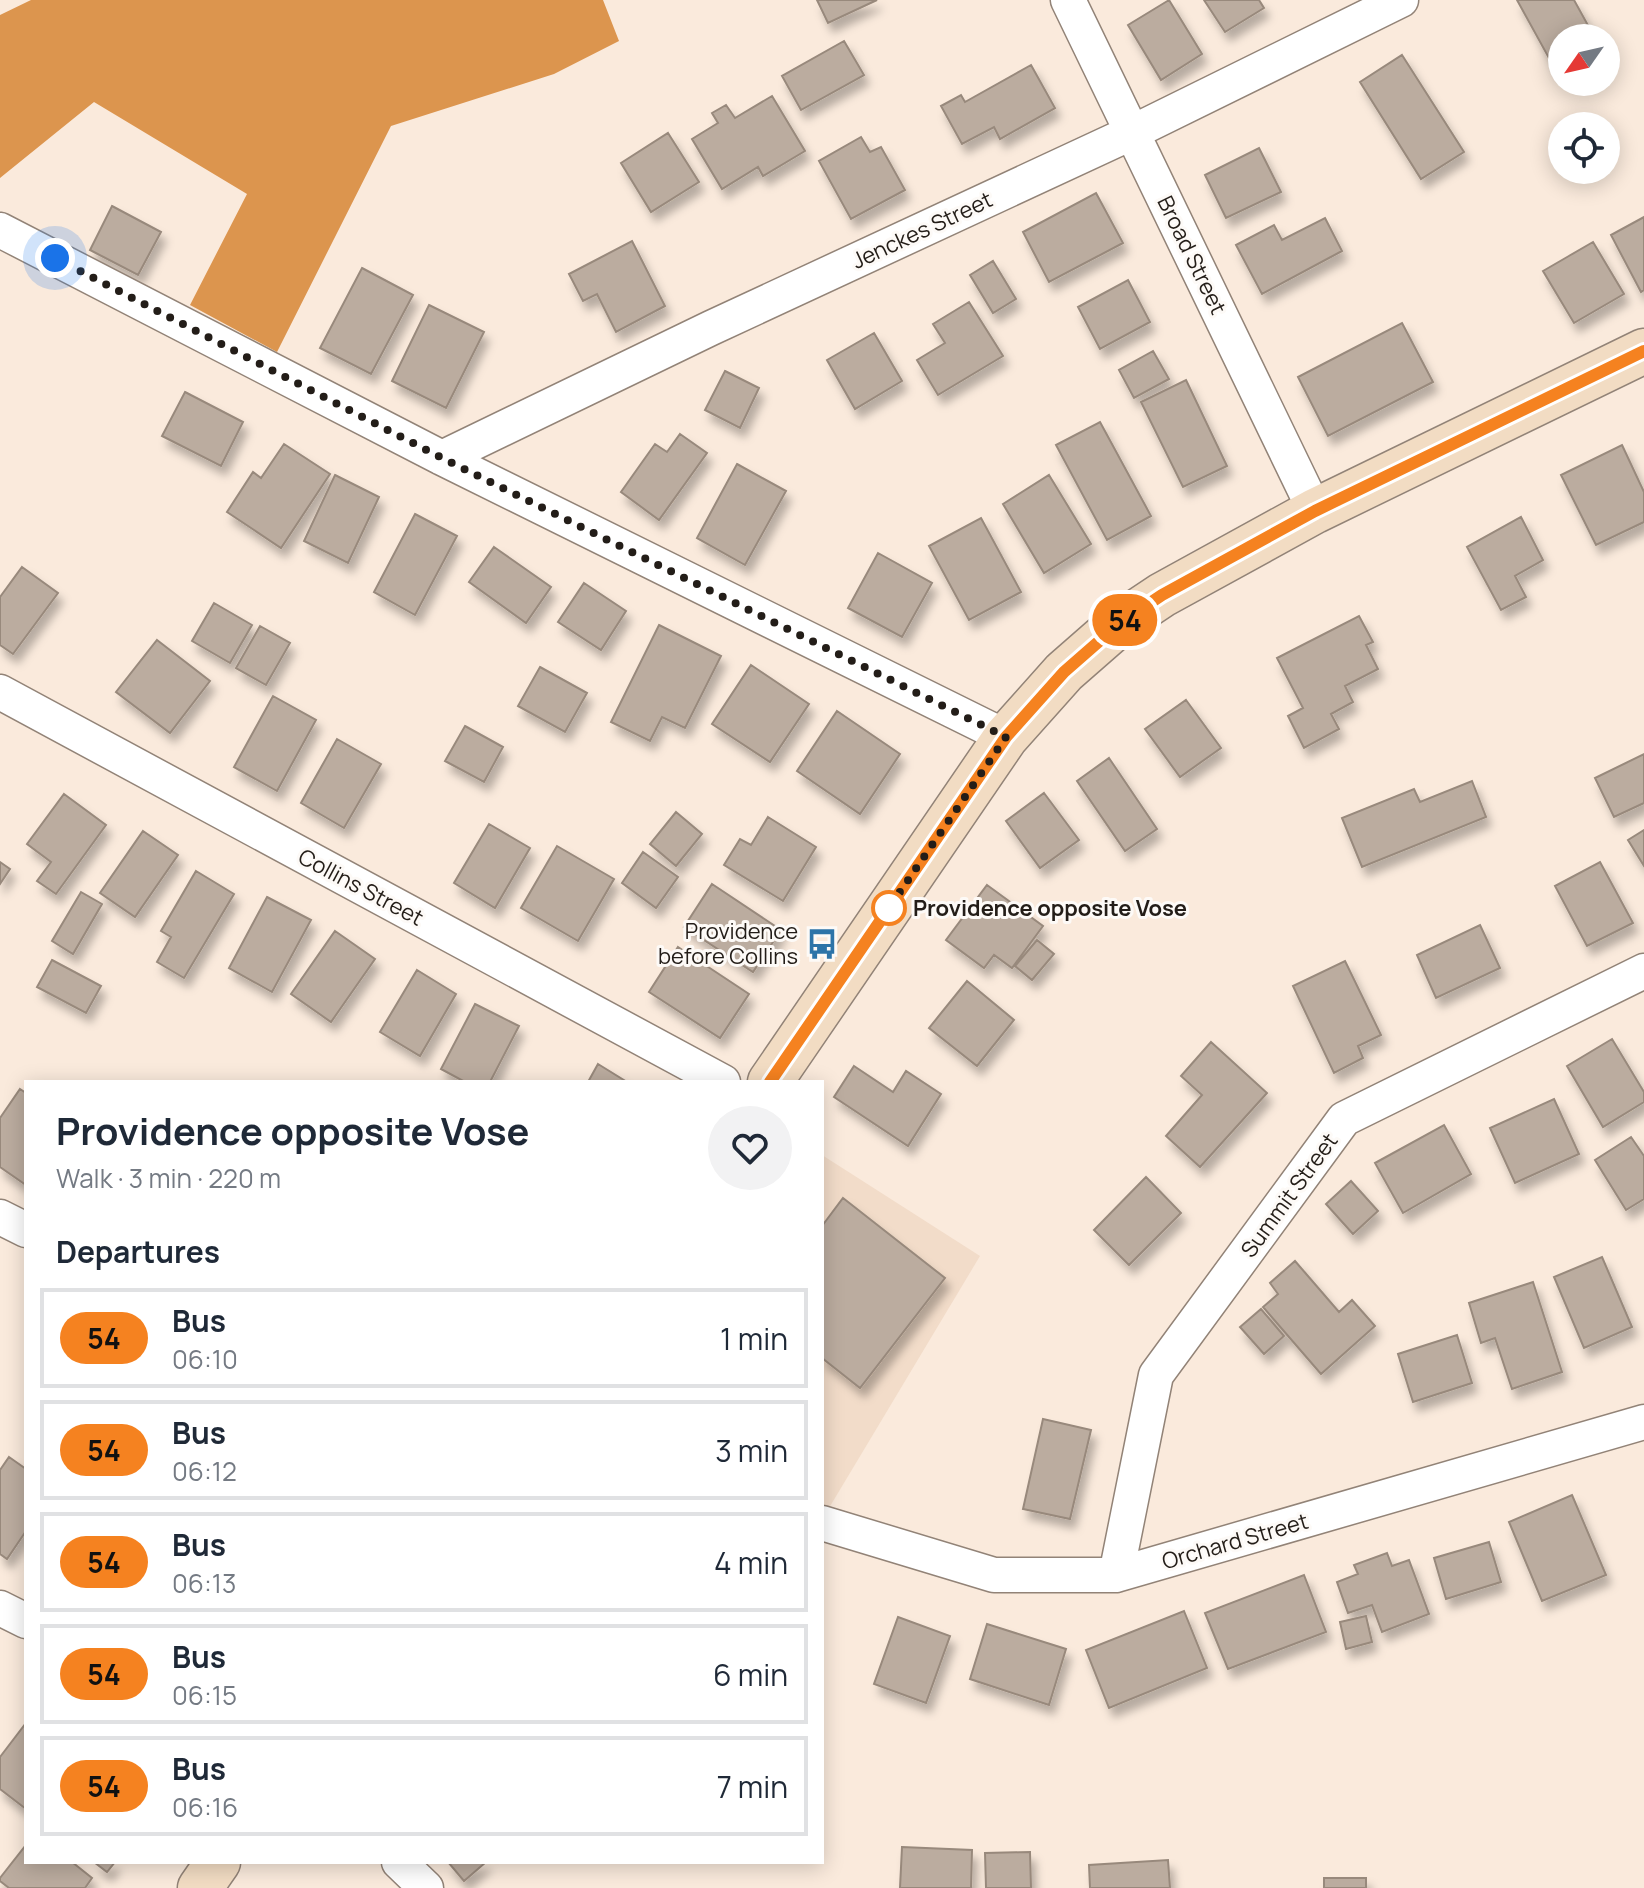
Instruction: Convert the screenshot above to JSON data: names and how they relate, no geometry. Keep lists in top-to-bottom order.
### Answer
{
  "streets": {
    "street": [
      "Jenckes Street",
      "Broad Street",
      "Collins Street",
      "Summit Street",
      "Orchard Street"
    ]
  },
  "crossings": [
    ["Jenckes Street", "Broad Street"],
    ["Summit Street", "Orchard Street"]
  ],
  "places": {
    "other": ["Providence opposite Vose"],
    "bus stop": ["Providence before Collins"]
  },
  "lines": ["bus line 54"],
  "north": "bottom left",
  "page": {
    "on_map": "54",
    "heading": [
      ["Providence opposite Vose", "Walk · 3 min · 220 m"],
      "Departures"
    ],
    "list": [
      {
        "mark": "54",
        "name": "Bus",
        "note": "06:10",
        "value": "1 min"
      },
      {
        "mark": "54",
        "name": "Bus",
        "note": "06:12",
        "value": "3 min"
      },
      {
        "mark": "54",
        "name": "Bus",
        "note": "06:13",
        "value": "4 min"
      },
      {
        "mark": "54",
        "name": "Bus",
        "note": "06:15",
        "value": "6 min"
      },
      {
        "mark": "54",
        "name": "Bus",
        "note": "06:16",
        "value": "7 min"
      }
    ]
  }
}
